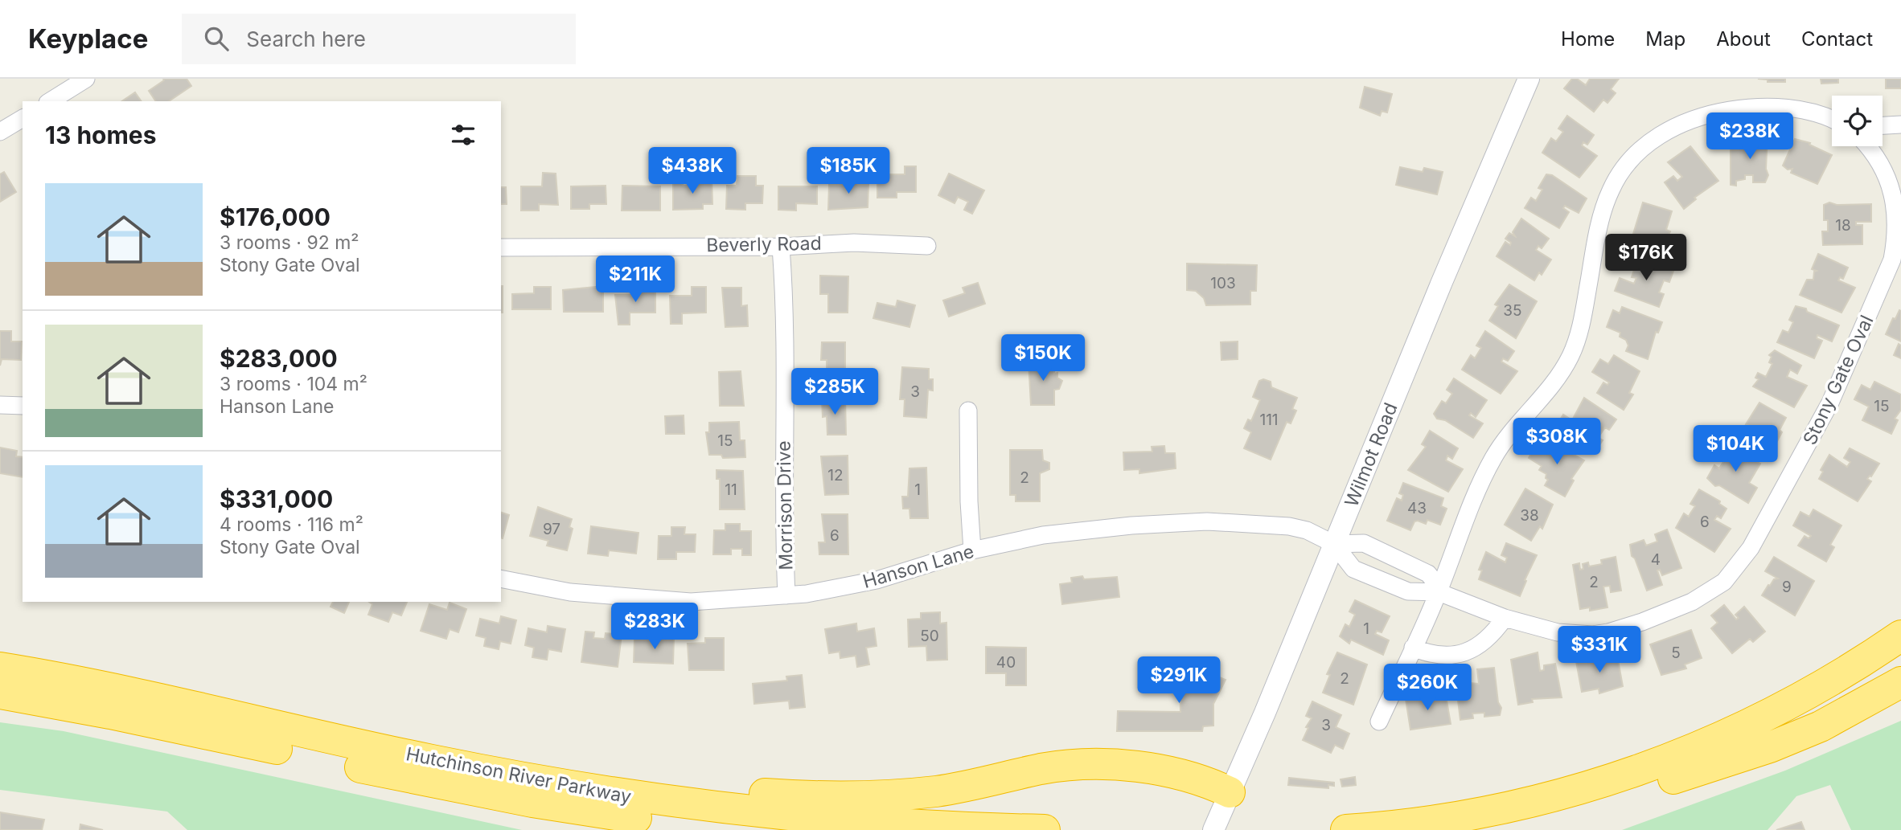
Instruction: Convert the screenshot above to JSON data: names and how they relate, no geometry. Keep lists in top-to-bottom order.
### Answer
{
  "streets": {
    "highway": ["Hutchinson River Parkway"],
    "street": [
      "Beverly Road",
      "Stony Gate Oval",
      "Wilmot Road",
      "Morrison Drive",
      "Hanson Lane"
    ]
  },
  "crossings": [
    ["Beverly Road", "Morrison Drive"],
    ["Stony Gate Oval", "Wilmot Road"],
    ["Stony Gate Oval", "Hanson Lane"],
    ["Wilmot Road", "Hanson Lane"],
    ["Morrison Drive", "Hanson Lane"]
  ],
  "house_numbers": [
    "18",
    "103",
    "35",
    "3",
    "15",
    "111",
    "15",
    "12",
    "2",
    "11",
    "1",
    "43",
    "38",
    "6",
    "97",
    "6",
    "4",
    "2",
    "9",
    "1",
    "50",
    "5",
    "40",
    "2",
    "3"
  ],
  "page": {
    "header": "Keyplace",
    "search": "Search here",
    "nav": [
      "Home",
      "Map",
      "About",
      "Contact"
    ],
    "heading": "13 homes",
    "price": [
      "$238K",
      "$438K",
      "$185K",
      "$176K",
      "$211K",
      "$150K",
      "$285K",
      "$308K",
      "$104K",
      "$283K",
      "$331K",
      "$291K",
      "$260K"
    ],
    "list": [
      {
        "name": "$176,000",
        "note": "3 rooms · 92 m² · Stony Gate Oval"
      },
      {
        "name": "$283,000",
        "note": "3 rooms · 104 m² · Hanson Lane"
      },
      {
        "name": "$331,000",
        "note": "4 rooms · 116 m² · Stony Gate Oval"
      }
    ]
  }
}
